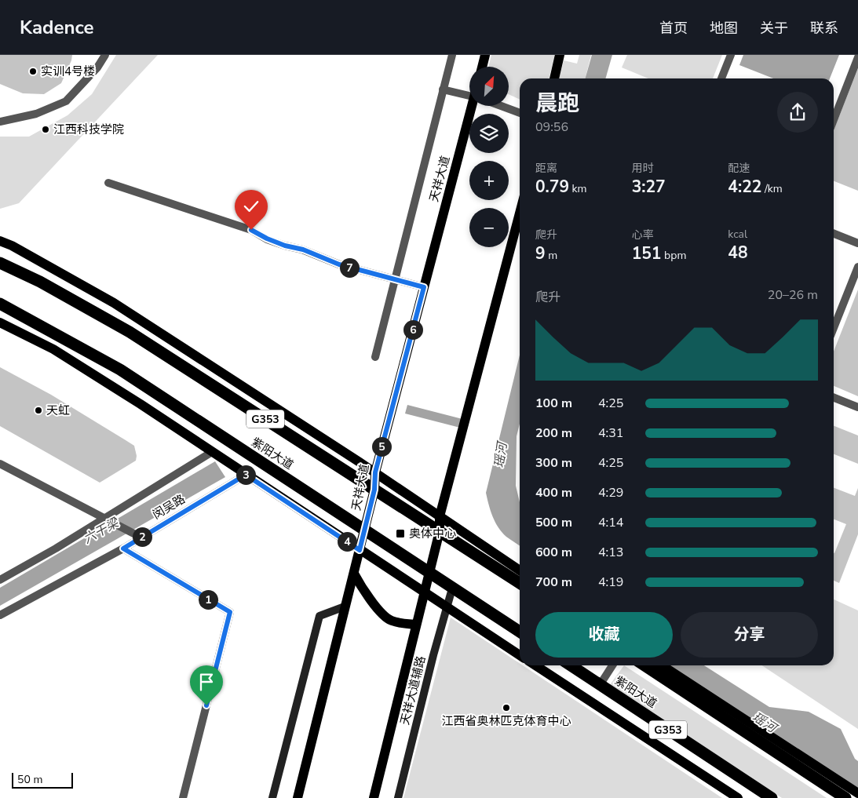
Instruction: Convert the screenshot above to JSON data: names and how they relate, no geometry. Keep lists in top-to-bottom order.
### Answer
{
  "streets": {
    "highway": ["G353", "紫阳大道"],
    "main road": ["天祥大道", "天祥大道辅路"],
    "street": ["闵吴路"]
  },
  "crossings": [
    ["天祥大道", "G353"],
    ["天祥大道", "紫阳大道"],
    ["紫阳大道", "天祥大道辅路"]
  ],
  "water": ["瑶河", "六干梁"],
  "places": {
    "other": [
      "实训4号楼",
      "江西科技学院",
      "天虹",
      "江西省奥林匹克体育中心"
    ],
    "transit": ["奥体中心"]
  },
  "scale_bar": "50 m",
  "north": "top right",
  "page": {
    "header": "Kadence",
    "nav": [
      "首页",
      "地图",
      "关于",
      "联系"
    ],
    "map_buttons": ["+", "−"],
    "heading": ["晨跑", "09:56"],
    "stats": [
      ["距离", "0.79 km"],
      ["用时", "3:27"],
      ["配速", "4:22 /km"],
      ["爬升", "9 m"],
      ["心率", "151 bpm"],
      ["kcal", "48"]
    ],
    "pins": [
      "7",
      "6",
      "5",
      "3",
      "2",
      "4",
      "1"
    ],
    "chart": ["爬升", "20–26 m"],
    "list": [
      {
        "name": "100 m",
        "note": "4:25"
      },
      {
        "name": "200 m",
        "note": "4:31"
      },
      {
        "name": "300 m",
        "note": "4:25"
      },
      {
        "name": "400 m",
        "note": "4:29"
      },
      {
        "name": "500 m",
        "note": "4:14"
      },
      {
        "name": "600 m",
        "note": "4:13"
      },
      {
        "name": "700 m",
        "note": "4:19"
      }
    ],
    "buttons": ["收藏", "分享"],
    "scale": "50 m"
  }
}
